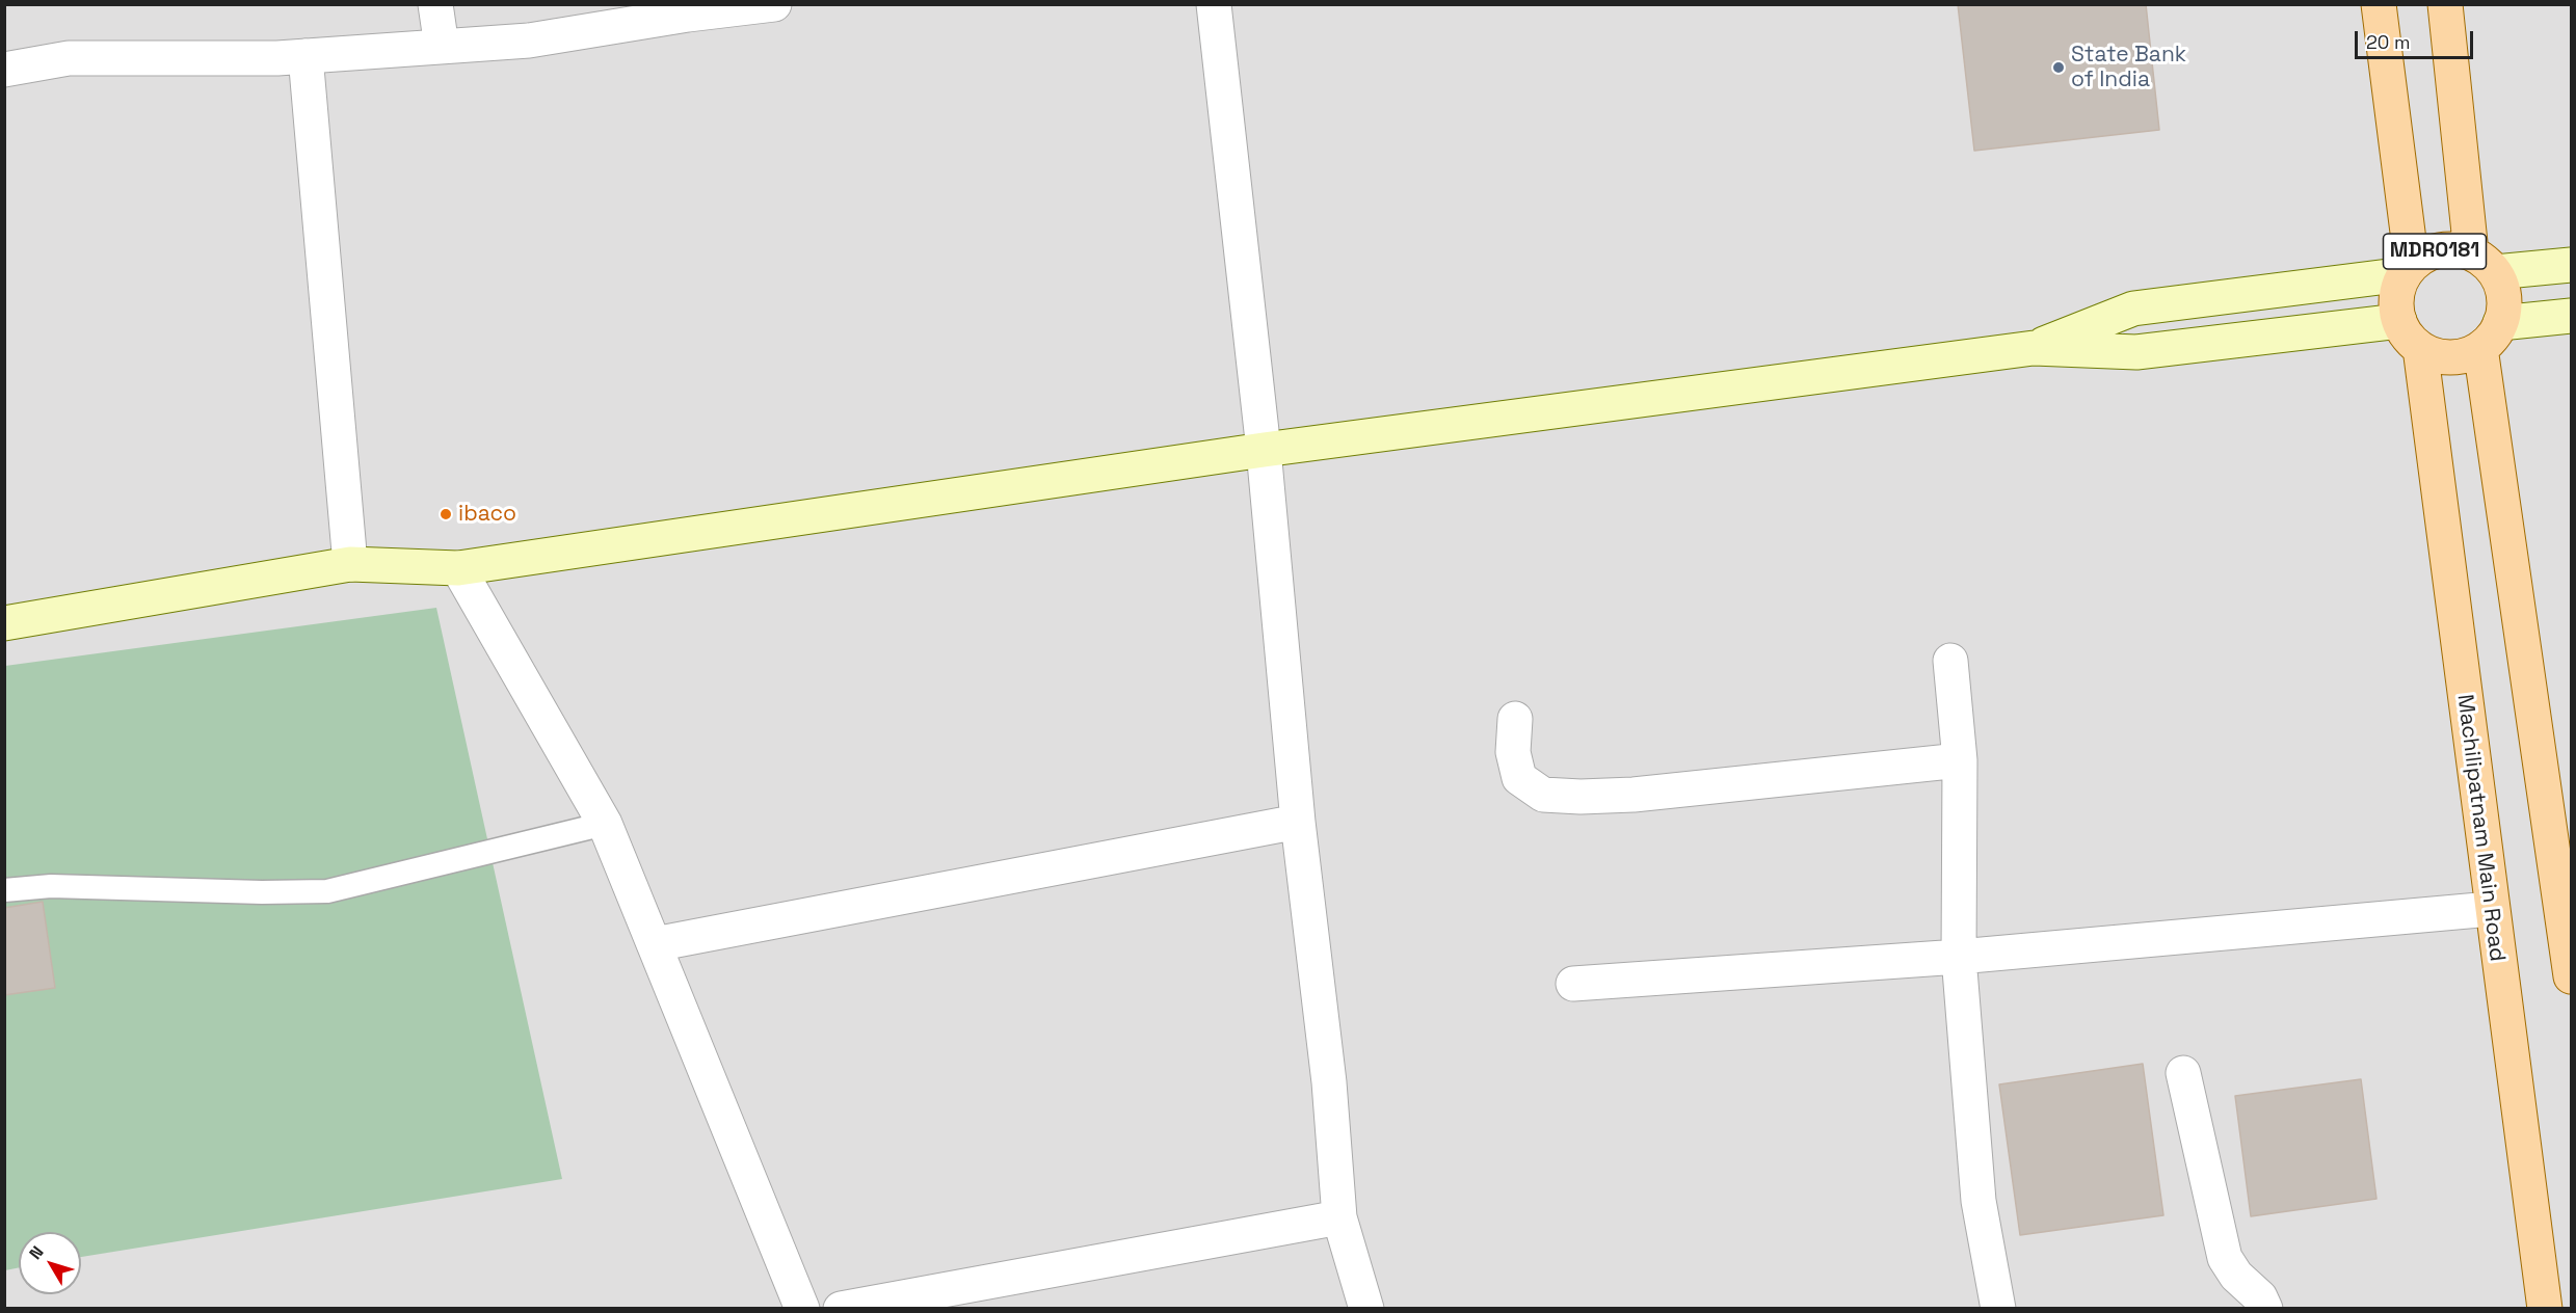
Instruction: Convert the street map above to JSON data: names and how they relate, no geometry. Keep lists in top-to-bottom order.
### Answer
{
  "streets": {
    "main road": ["MDR0181", "Machilipatnam Main Road"]
  },
  "crossings": [
    ["MDR0181", "Machilipatnam Main Road"]
  ],
  "places": ["State Bank of India", "ibaco"],
  "scale_bar": "20 m",
  "north": "top left"
}
